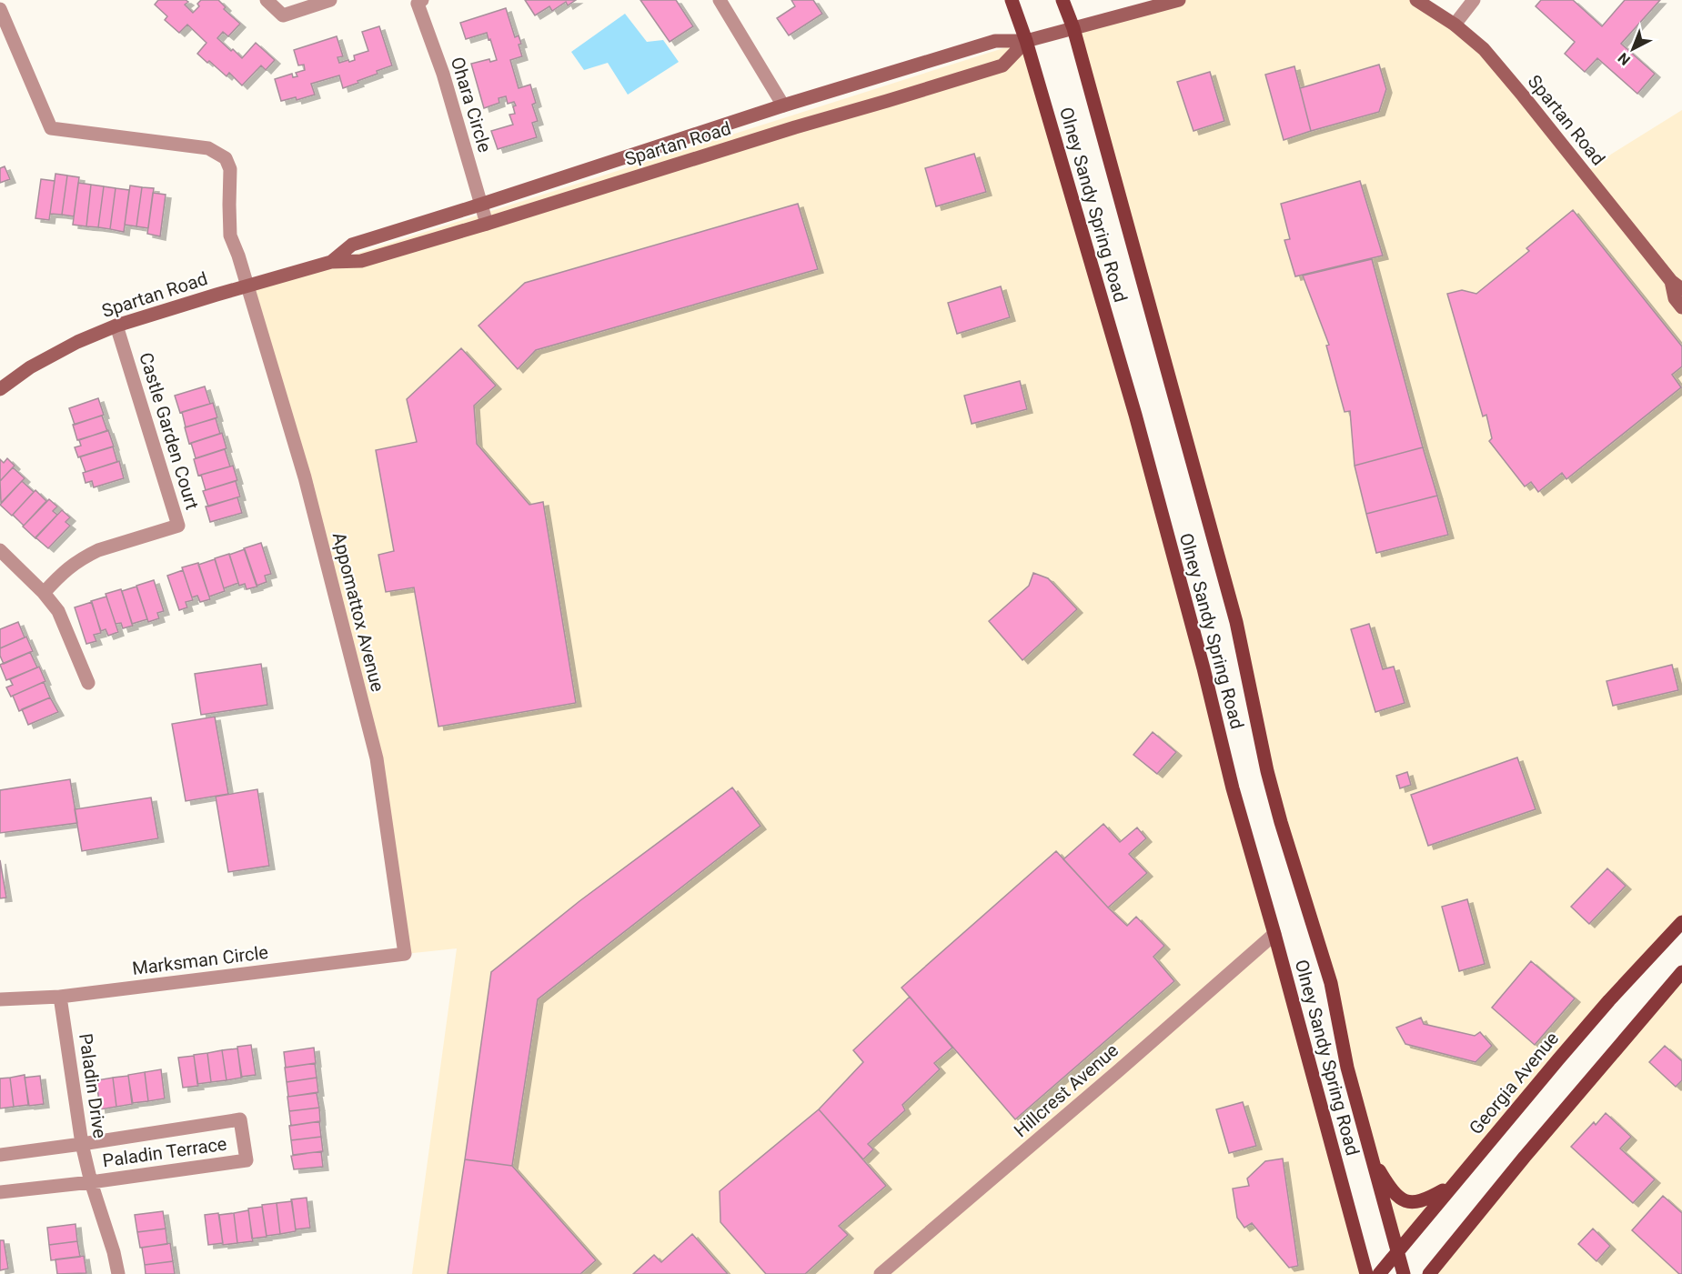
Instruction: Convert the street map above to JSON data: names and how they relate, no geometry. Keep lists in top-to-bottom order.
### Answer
{
  "streets": {
    "main road": ["Olney Sandy Spring Road", "Georgia Avenue"],
    "street": [
      "Ohara Circle",
      "Spartan Road",
      "Castle Garden Court",
      "Appomattox Avenue",
      "Marksman Circle",
      "Paladin Drive",
      "Hillcrest Avenue",
      "Paladin Terrace"
    ]
  },
  "crossings": [
    ["Ohara Circle", "Spartan Road"],
    ["Spartan Road", "Olney Sandy Spring Road"],
    ["Spartan Road", "Castle Garden Court"],
    ["Spartan Road", "Appomattox Avenue"],
    ["Olney Sandy Spring Road", "Georgia Avenue"],
    ["Olney Sandy Spring Road", "Hillcrest Avenue"],
    ["Appomattox Avenue", "Marksman Circle"],
    ["Marksman Circle", "Paladin Drive"],
    ["Paladin Drive", "Paladin Terrace"]
  ],
  "north": "bottom left"
}
